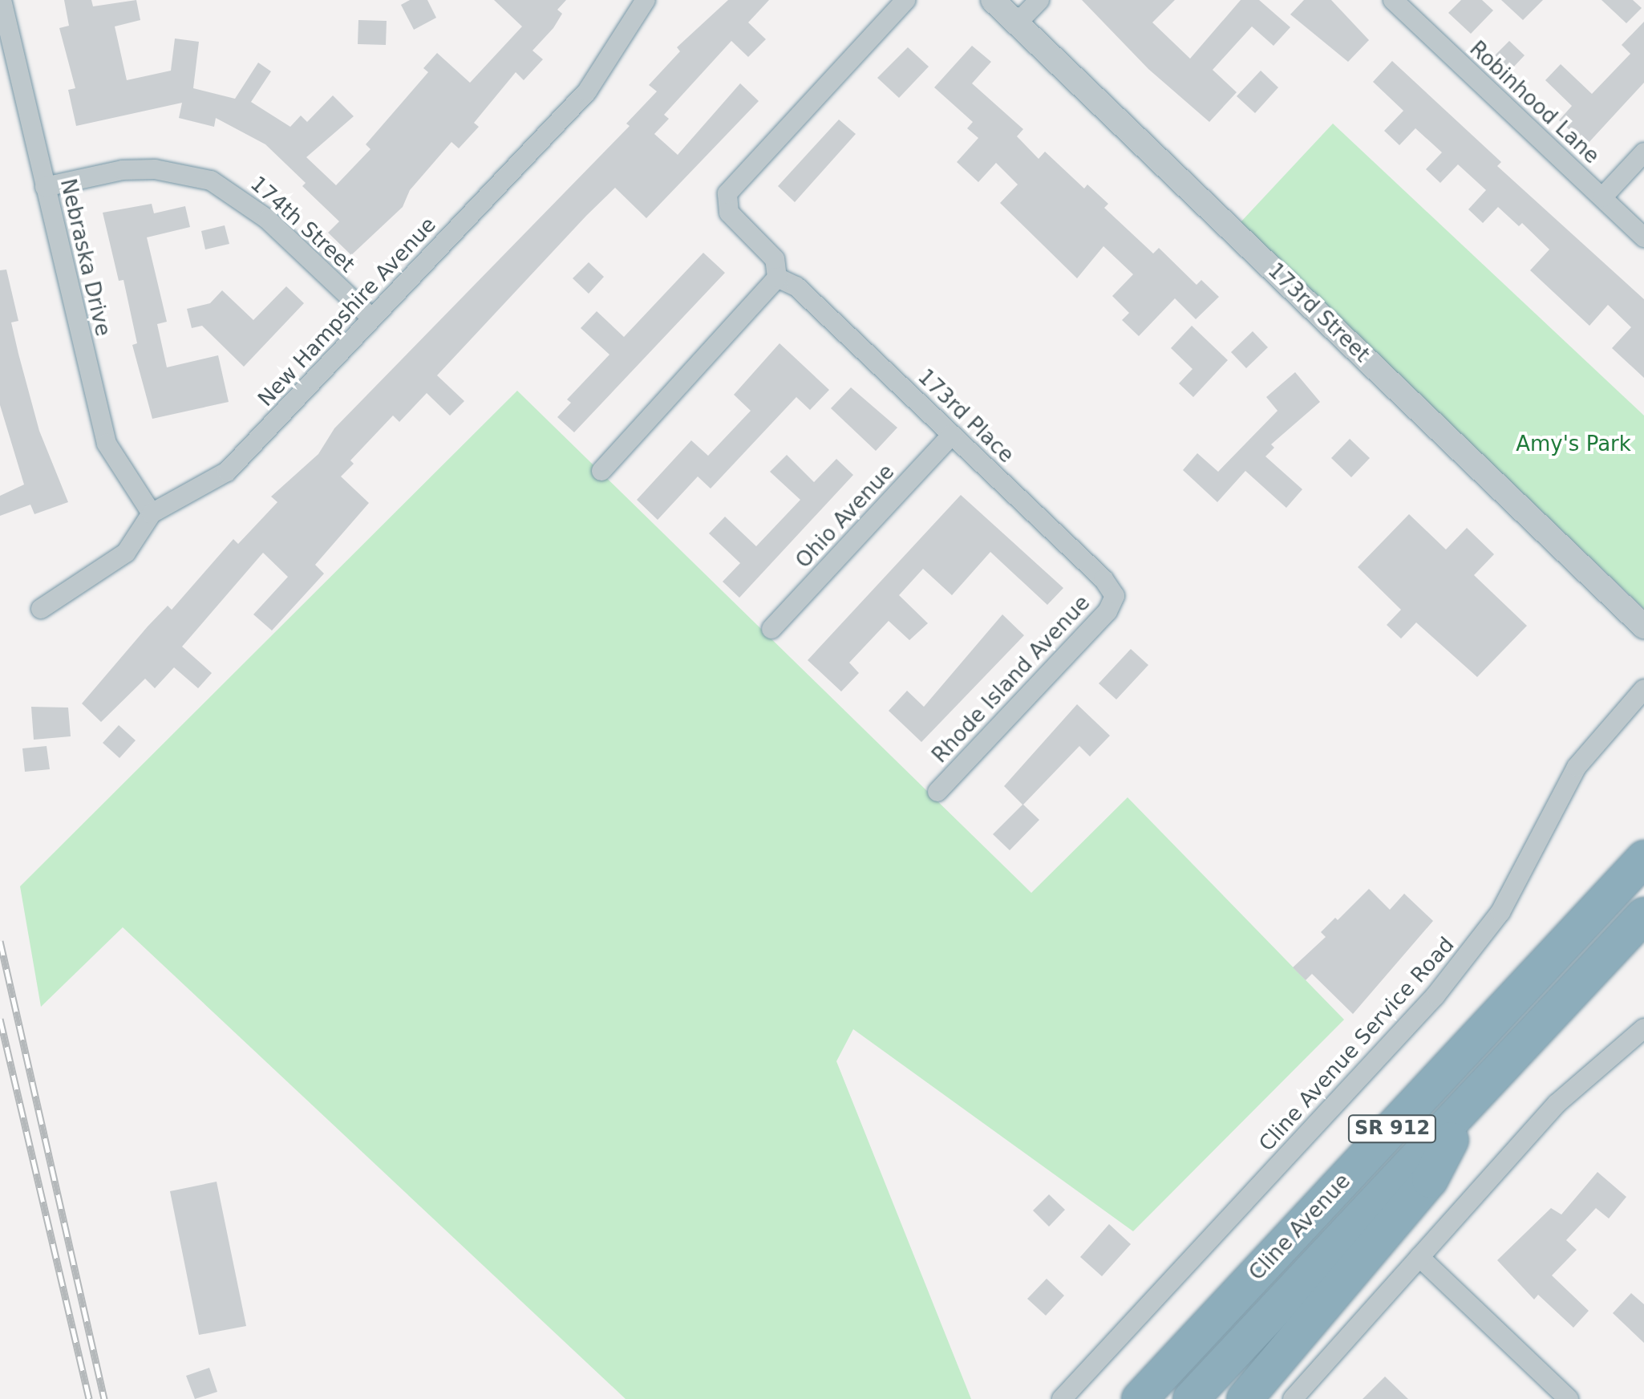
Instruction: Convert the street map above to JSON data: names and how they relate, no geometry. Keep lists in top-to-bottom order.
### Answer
{
  "streets": {
    "highway": ["SR 912", "Cline Avenue"],
    "street": [
      "Robinhood Lane",
      "174th Street",
      "Nebraska Drive",
      "New Hampshire Avenue",
      "173rd Street",
      "173rd Place",
      "Ohio Avenue",
      "Rhode Island Avenue",
      "Cline Avenue Service Road"
    ]
  },
  "crossings": [
    ["174th Street", "Nebraska Drive"],
    ["174th Street", "New Hampshire Avenue"],
    ["Nebraska Drive", "New Hampshire Avenue"],
    ["173rd Place", "Ohio Avenue"],
    ["173rd Place", "Rhode Island Avenue"]
  ],
  "parks": ["Amy's Park"]
}
